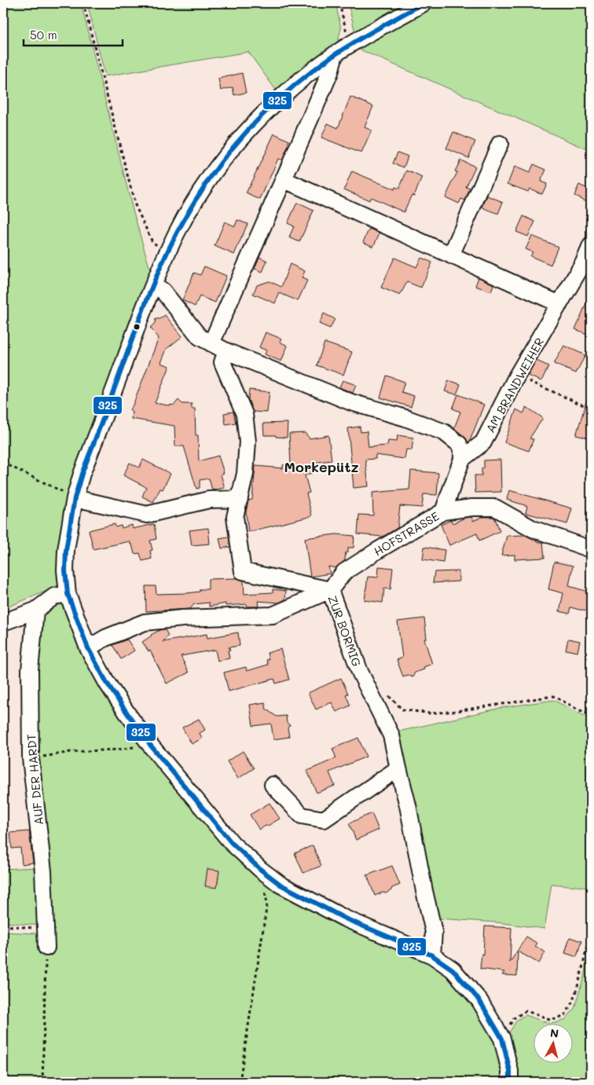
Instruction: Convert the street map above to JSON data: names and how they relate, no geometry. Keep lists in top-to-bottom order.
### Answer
{
  "streets": {
    "street": [
      "AM BRANDWEIHER",
      "HOFSTRASSE",
      "ZUR BORMIG",
      "AUF DER HARDT"
    ]
  },
  "crossings": [
    ["AM BRANDWEIHER", "HOFSTRASSE"],
    ["HOFSTRASSE", "ZUR BORMIG"]
  ],
  "districts": ["Morkepütz"],
  "lines": ["transit line 325"],
  "scale_bar": "50 m",
  "north": "top"
}
